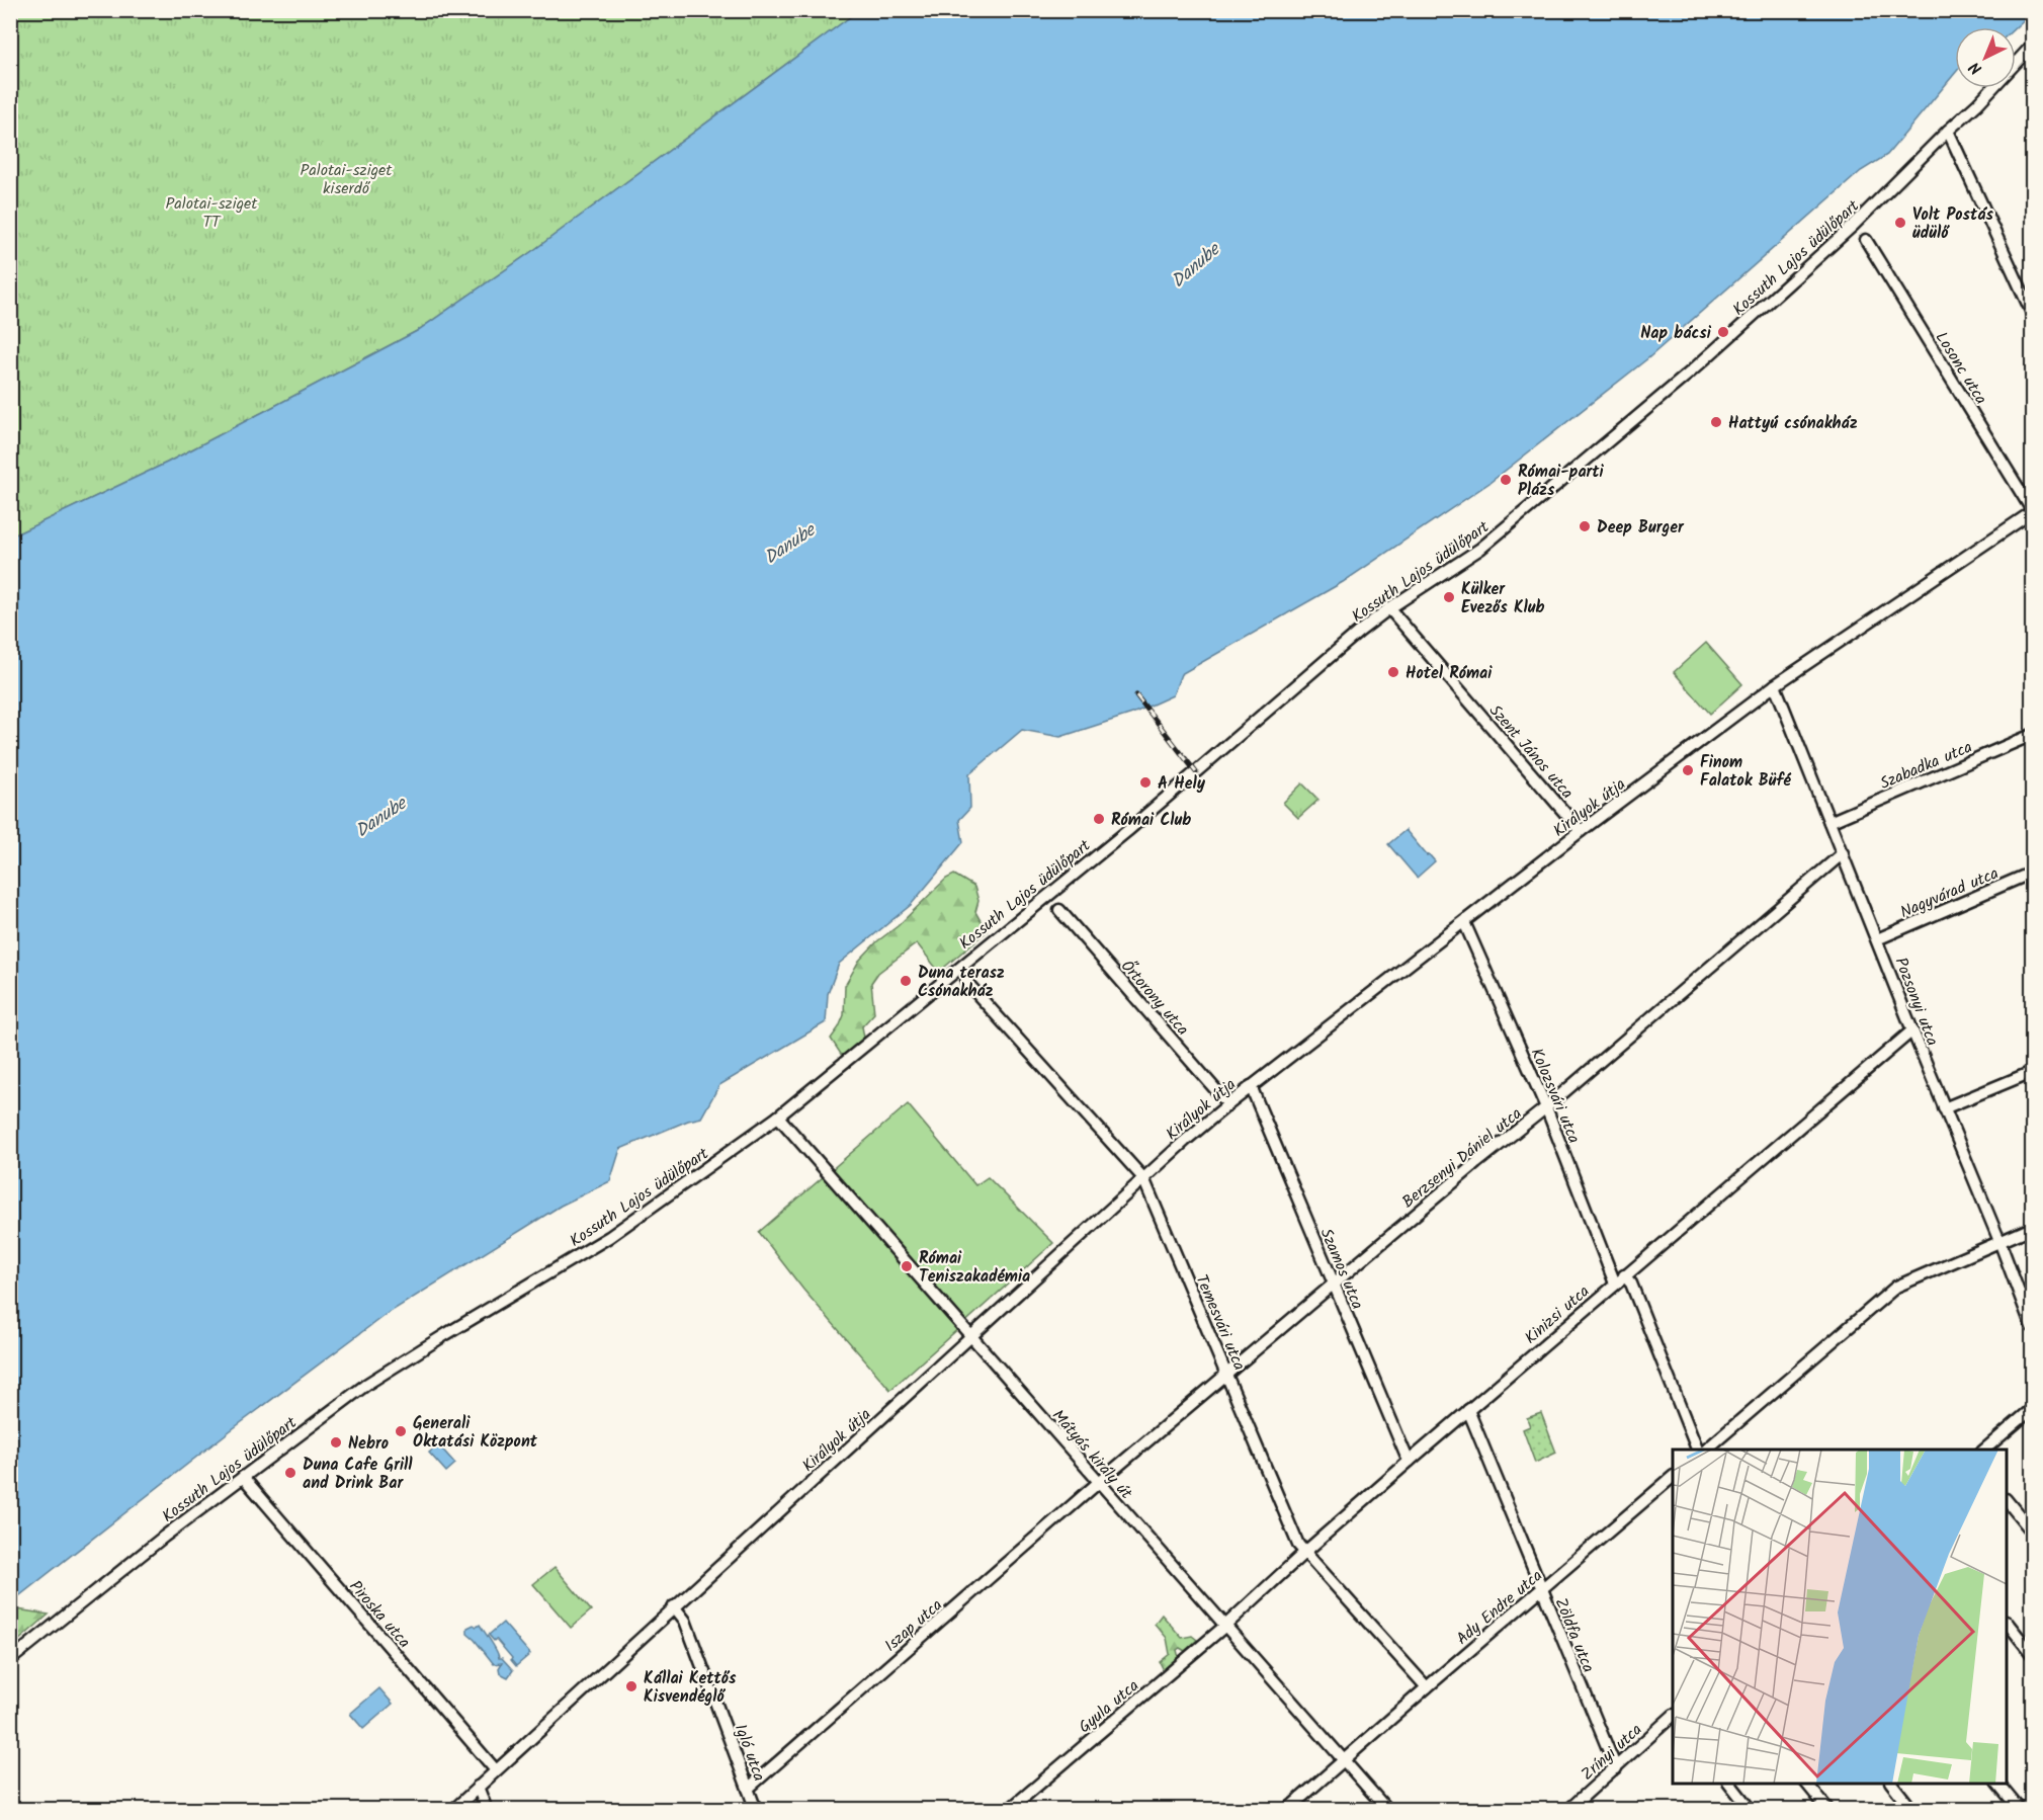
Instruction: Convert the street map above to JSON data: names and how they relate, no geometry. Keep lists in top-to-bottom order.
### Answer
{
  "streets": {
    "street": [
      "Kossuth Lajos üdülőpart",
      "Losonc utca",
      "Szent János utca",
      "Szabadka utca",
      "Királyok útja",
      "Nagyvárad utca",
      "Őrtorony utca",
      "Pozsonyi utca",
      "Kolozsvári utca",
      "Berzsenyi Dániel utca",
      "Szamos utca",
      "Kinizsi utca",
      "Temesvári utca",
      "Mátyás király út",
      "Ady Endre utca",
      "Piroska utca",
      "Iszap utca",
      "Zöldfa utca",
      "Gyula utca",
      "Zrínyi utca",
      "Igló utca"
    ]
  },
  "crossings": [
    ["Kossuth Lajos üdülőpart", "Szent János utca"],
    ["Kossuth Lajos üdülőpart", "Mátyás király út"],
    ["Kossuth Lajos üdülőpart", "Piroska utca"],
    ["Losonc utca", "Királyok útja"],
    ["Szent János utca", "Királyok útja"],
    ["Szabadka utca", "Pozsonyi utca"],
    ["Királyok útja", "Őrtorony utca"],
    ["Királyok útja", "Pozsonyi utca"],
    ["Királyok útja", "Kolozsvári utca"],
    ["Királyok útja", "Szamos utca"],
    ["Királyok útja", "Temesvári utca"],
    ["Királyok útja", "Mátyás király út"],
    ["Királyok útja", "Piroska utca"],
    ["Királyok útja", "Igló utca"],
    ["Nagyvárad utca", "Pozsonyi utca"],
    ["Pozsonyi utca", "Berzsenyi Dániel utca"],
    ["Pozsonyi utca", "Kinizsi utca"],
    ["Kolozsvári utca", "Berzsenyi Dániel utca"],
    ["Kolozsvári utca", "Kinizsi utca"],
    ["Berzsenyi Dániel utca", "Szamos utca"],
    ["Berzsenyi Dániel utca", "Temesvári utca"],
    ["Berzsenyi Dániel utca", "Mátyás király út"],
    ["Berzsenyi Dániel utca", "Iszap utca"],
    ["Szamos utca", "Kinizsi utca"],
    ["Kinizsi utca", "Temesvári utca"],
    ["Kinizsi utca", "Mátyás király út"],
    ["Kinizsi utca", "Zöldfa utca"],
    ["Kinizsi utca", "Gyula utca"],
    ["Temesvári utca", "Ady Endre utca"],
    ["Mátyás király út", "Ady Endre utca"],
    ["Mátyás király út", "Iszap utca"],
    ["Mátyás király út", "Gyula utca"],
    ["Ady Endre utca", "Zöldfa utca"],
    ["Iszap utca", "Igló utca"],
    ["Zöldfa utca", "Zrínyi utca"]
  ],
  "water": ["Danube"],
  "parks": ["Palotai-sziget kiserdő", "Palotai-sziget TT"],
  "places": [
    "Volt Postás üdülő",
    "Nap bácsi",
    "Hattyú csónakház",
    "Római-parti Plázs",
    "Deep Burger",
    "Külker Evezős Klub",
    "Hotel Római",
    "Finom Falatok Büfé",
    "A Hely",
    "Római Club",
    "Duna terasz Csónakház",
    "Római Teniszakadémia",
    "Generali Oktatási Központ",
    "Nebro",
    "Duna Cafe Grill and Drink Bar",
    "Kállai Kettős Kisvendéglő"
  ],
  "north": "bottom left"
}
